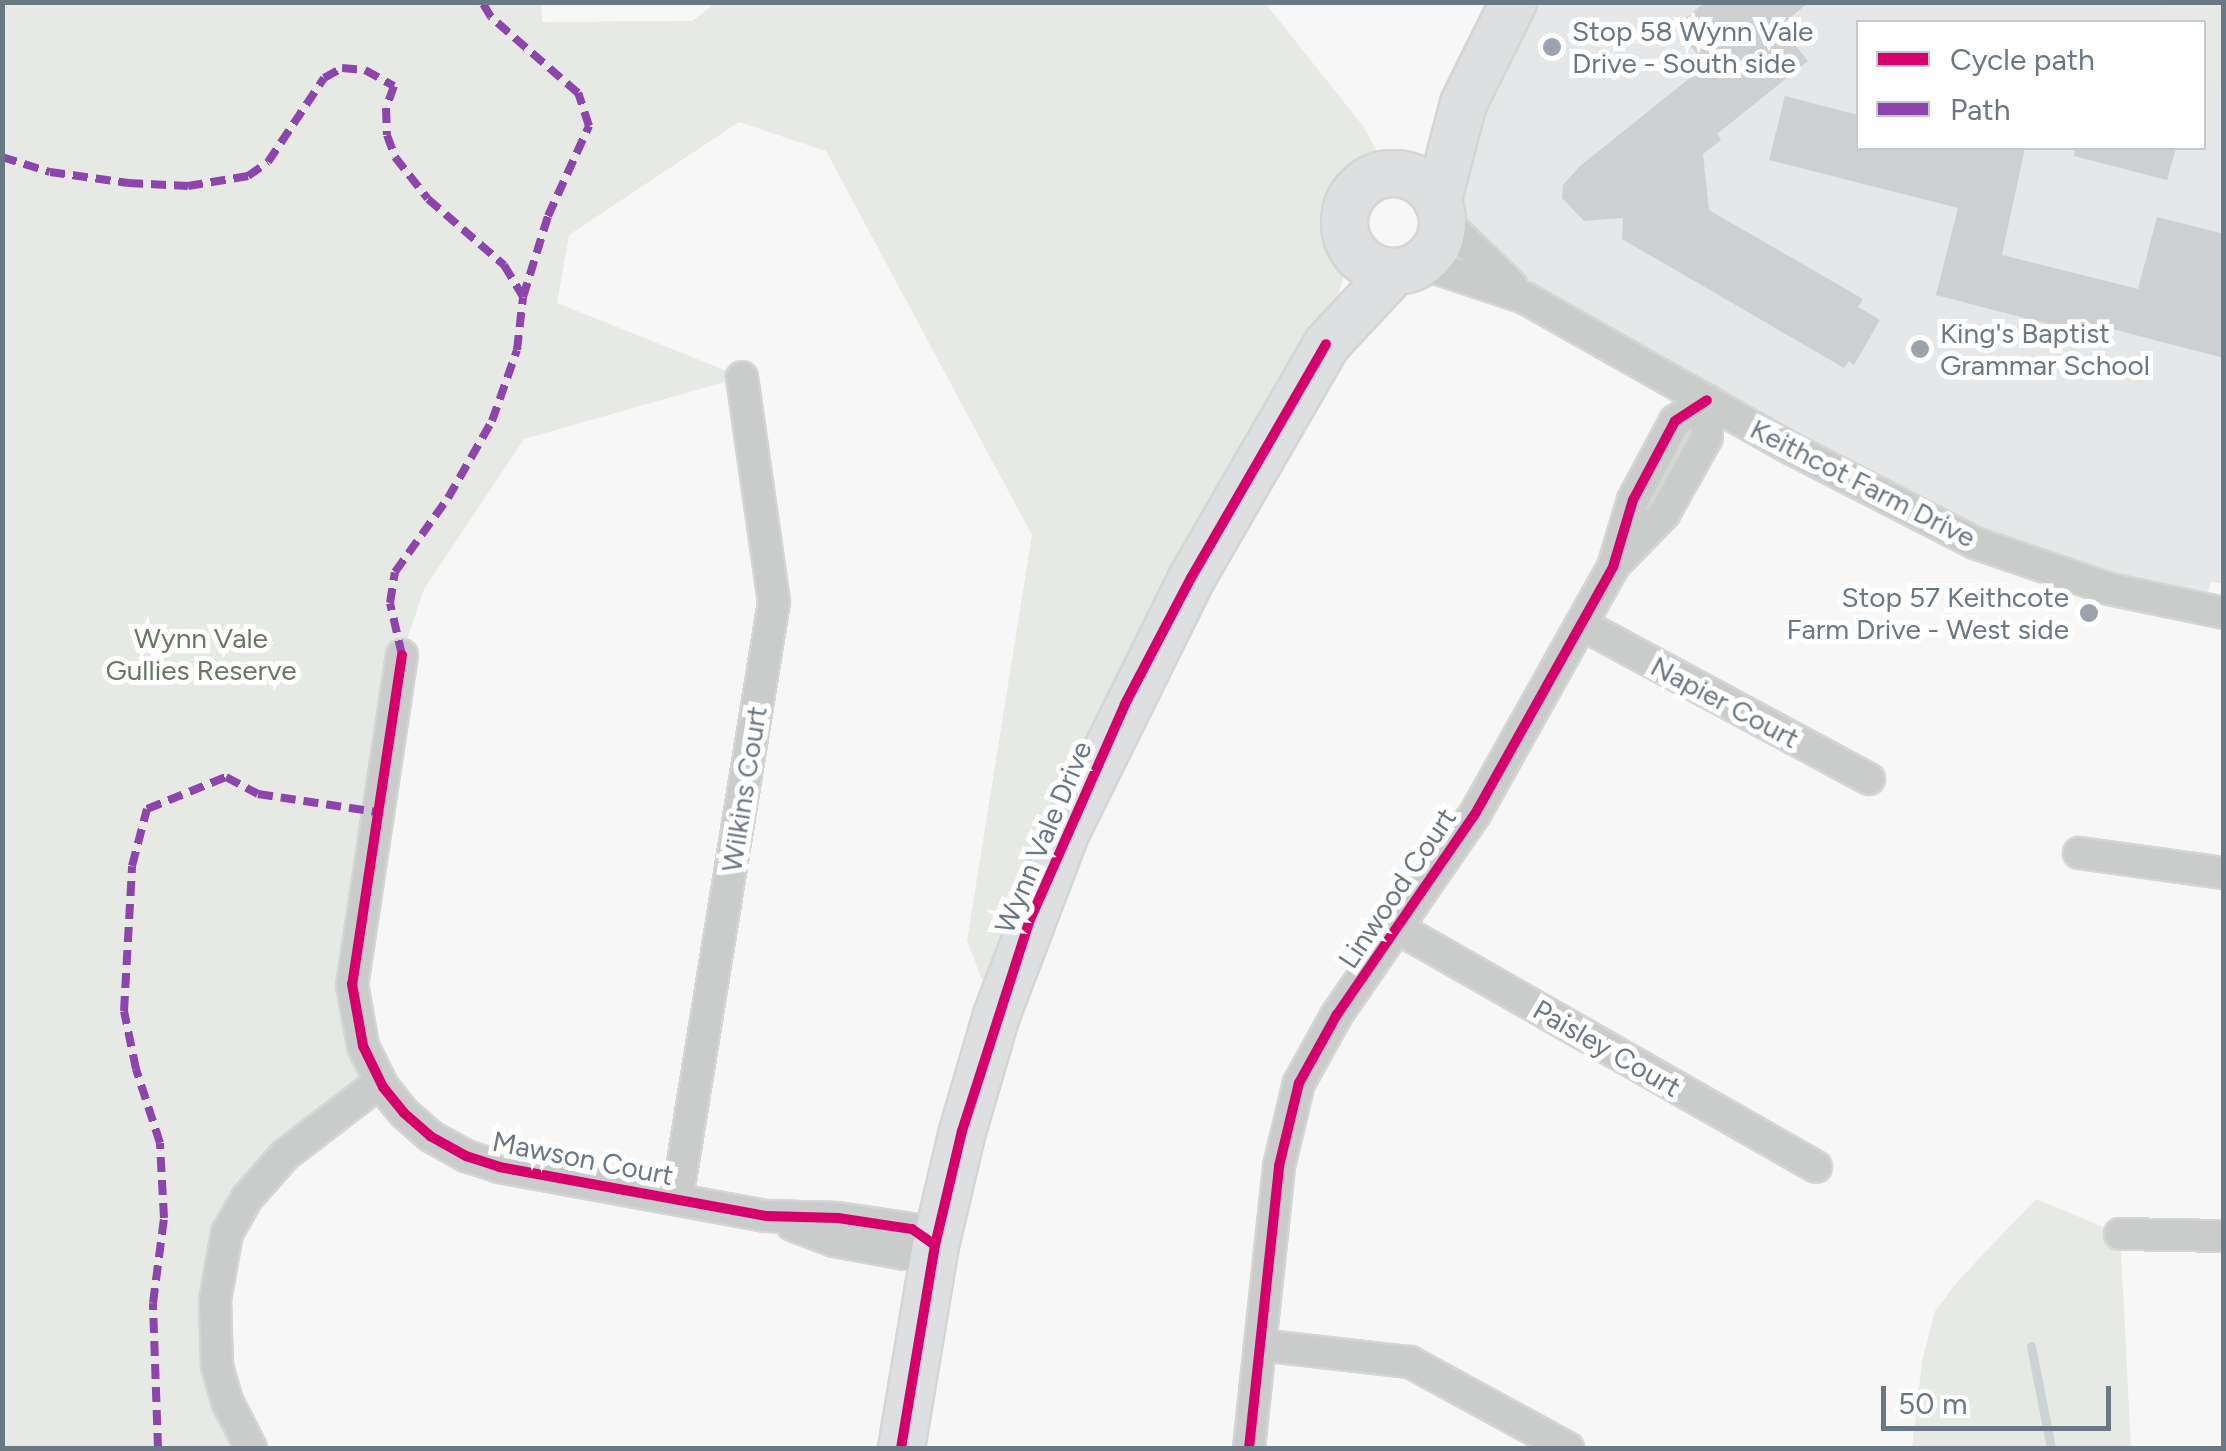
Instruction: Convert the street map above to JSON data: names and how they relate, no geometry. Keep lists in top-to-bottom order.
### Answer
{
  "streets": {
    "main road": ["Wynn Vale Drive"],
    "street": [
      "Keithcot Farm Drive",
      "Napier Court",
      "Wilkins Court",
      "Linwood Court",
      "Paisley Court",
      "Mawson Court"
    ]
  },
  "crossings": [
    ["Keithcot Farm Drive", "Wynn Vale Drive"],
    ["Keithcot Farm Drive", "Linwood Court"],
    ["Napier Court", "Linwood Court"],
    ["Wilkins Court", "Mawson Court"],
    ["Wynn Vale Drive", "Mawson Court"],
    ["Linwood Court", "Paisley Court"]
  ],
  "parks": ["Wynn Vale Gullies Reserve"],
  "places": ["Stop 58 Wynn Vale Drive - South side", "King's Baptist Grammar School", "Stop 57 Keithcote Farm Drive - West side"],
  "legend": ["Cycle path", "Path"],
  "scale_bar": "50 m"
}
